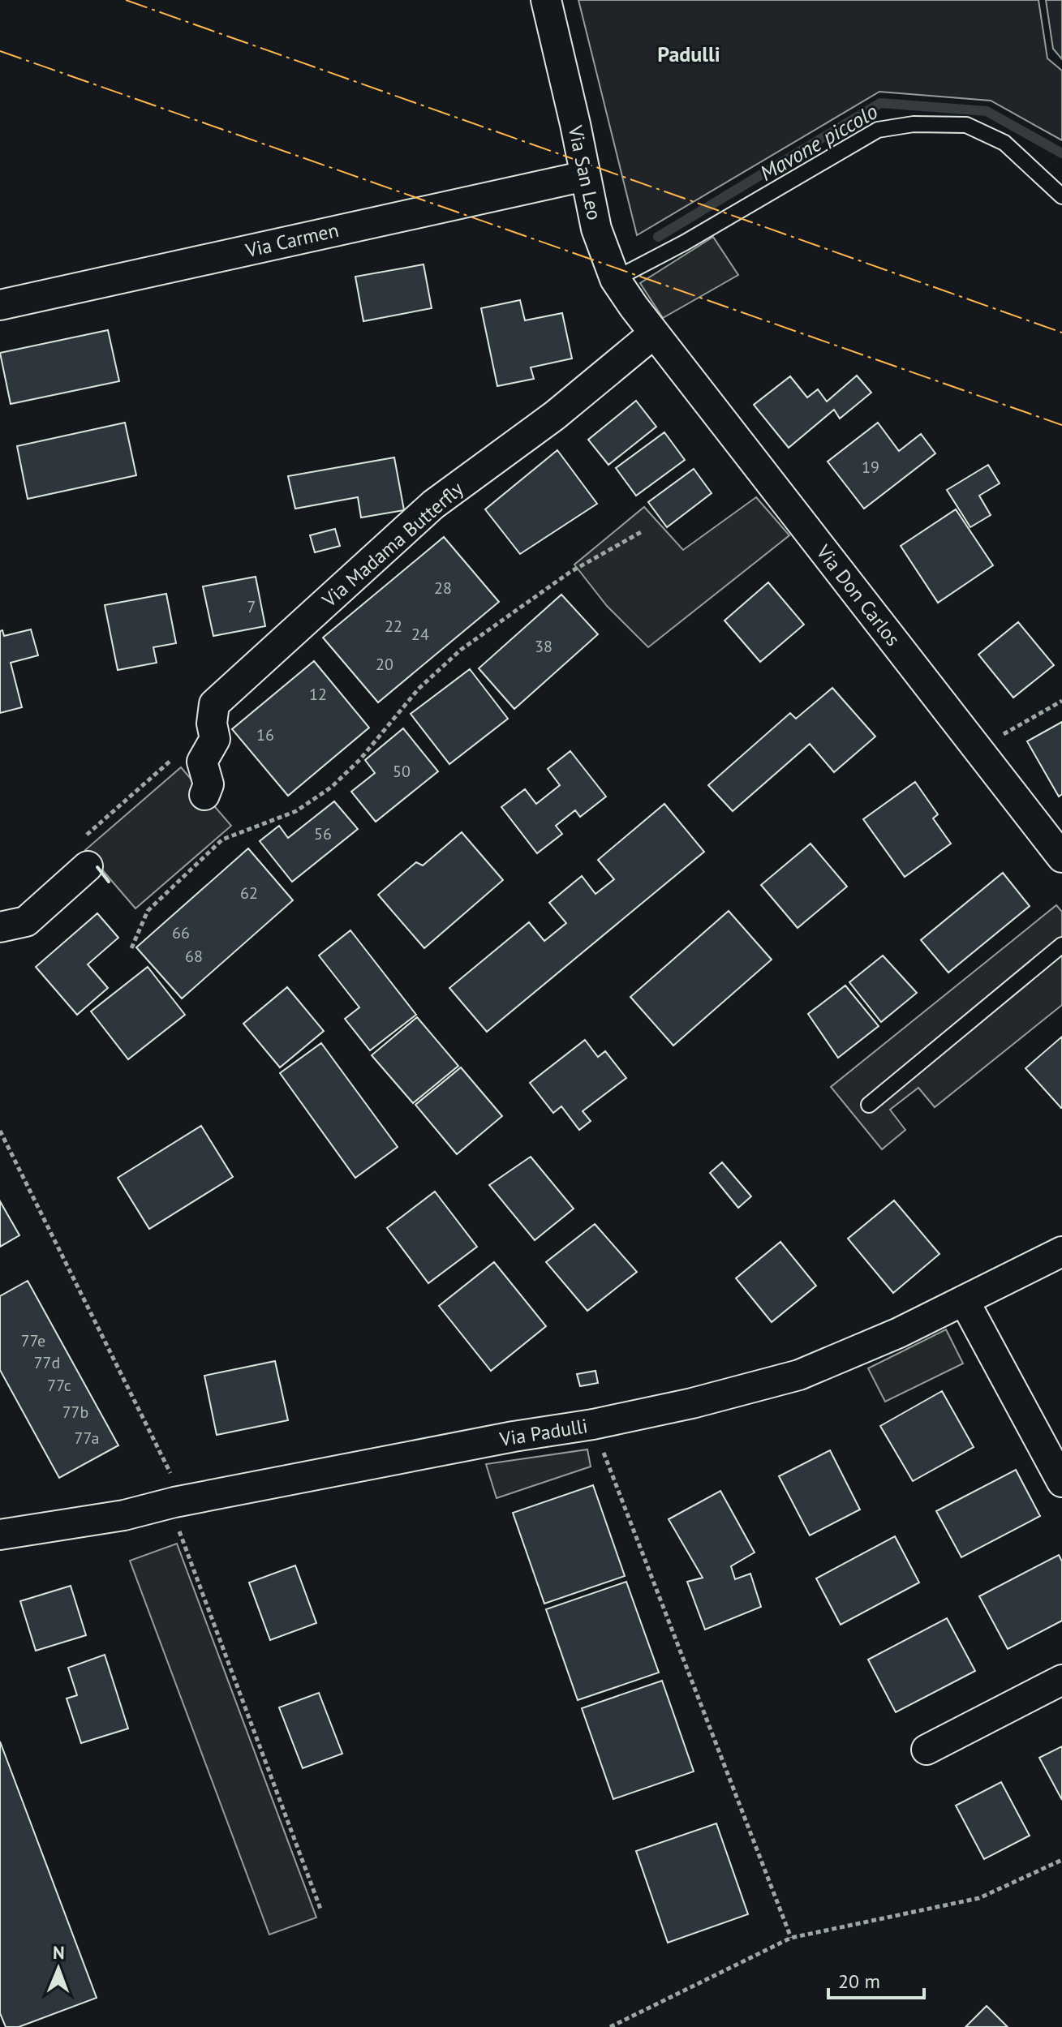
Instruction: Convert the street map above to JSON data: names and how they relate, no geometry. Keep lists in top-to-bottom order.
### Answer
{
  "streets": {
    "street": [
      "Via San Leo",
      "Via Carmen",
      "Via Madama Butterfly",
      "Via Don Carlos",
      "Via Padulli"
    ]
  },
  "crossings": [
    ["Via San Leo", "Via Carmen"],
    ["Via San Leo", "Via Madama Butterfly"],
    ["Via San Leo", "Via Don Carlos"],
    ["Via Madama Butterfly", "Via Don Carlos"]
  ],
  "districts": ["Padulli"],
  "water": ["Mavone piccolo"],
  "house_numbers": [
    "19",
    "28",
    "7",
    "22",
    "24",
    "38",
    "20",
    "12",
    "16",
    "50",
    "56",
    "62",
    "66",
    "68",
    "77e",
    "77d",
    "77c",
    "77b",
    "77a"
  ],
  "scale_bar": "20 m",
  "north": "top"
}
